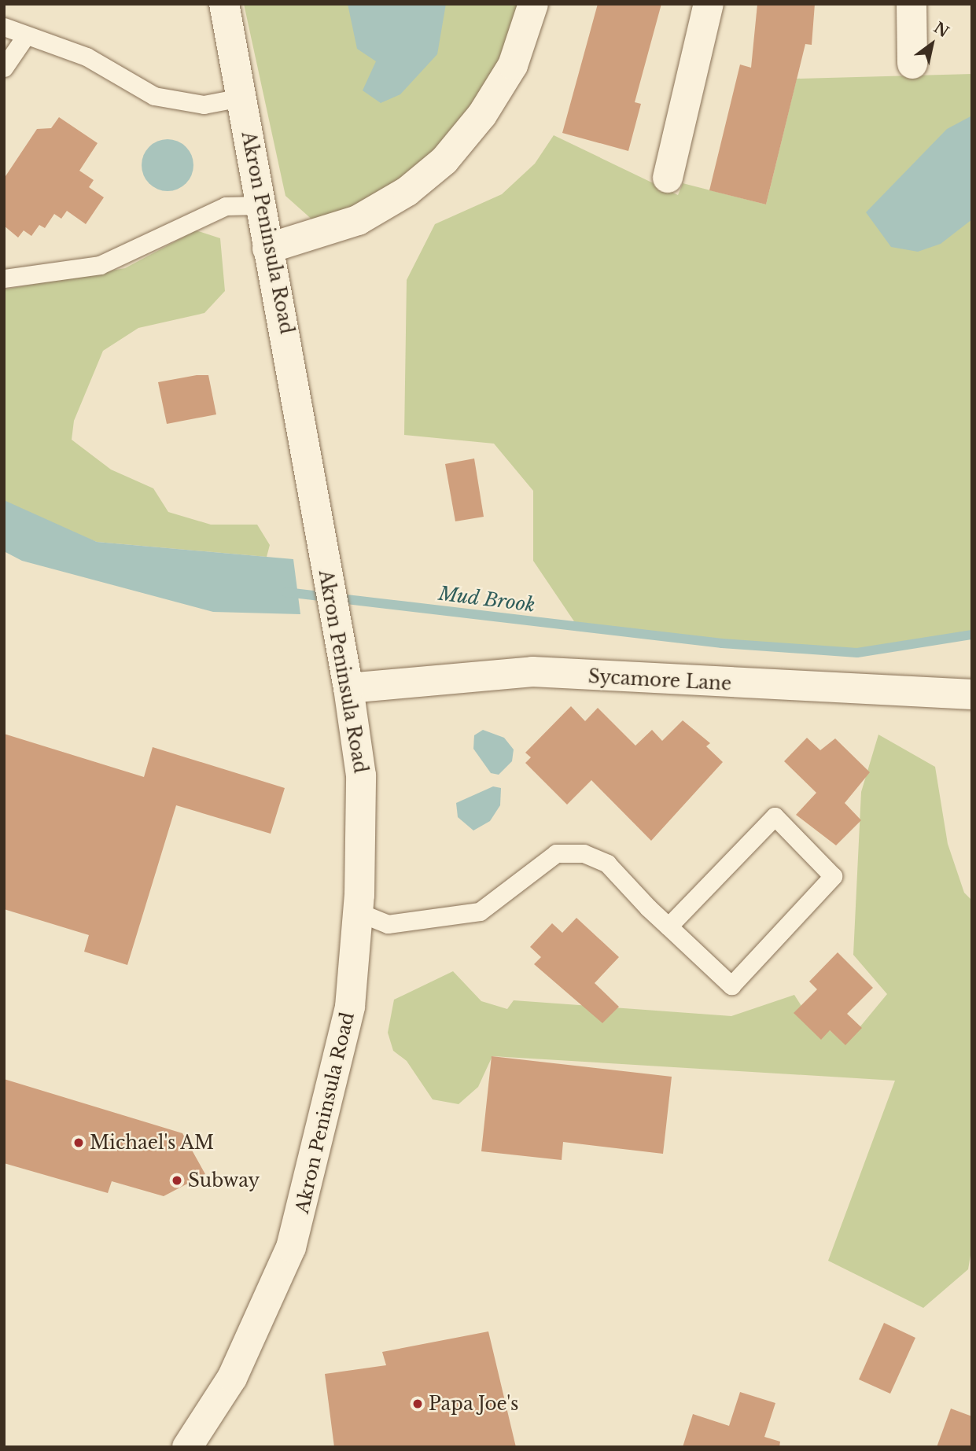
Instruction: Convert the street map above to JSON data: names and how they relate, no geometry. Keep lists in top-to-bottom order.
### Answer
{
  "streets": {
    "street": ["Akron Peninsula Road", "Sycamore Lane"]
  },
  "crossings": [
    ["Akron Peninsula Road", "Sycamore Lane"]
  ],
  "water": ["Mud Brook"],
  "places": ["Michael's AM", "Subway", "Papa Joe's"],
  "north": "top right"
}
